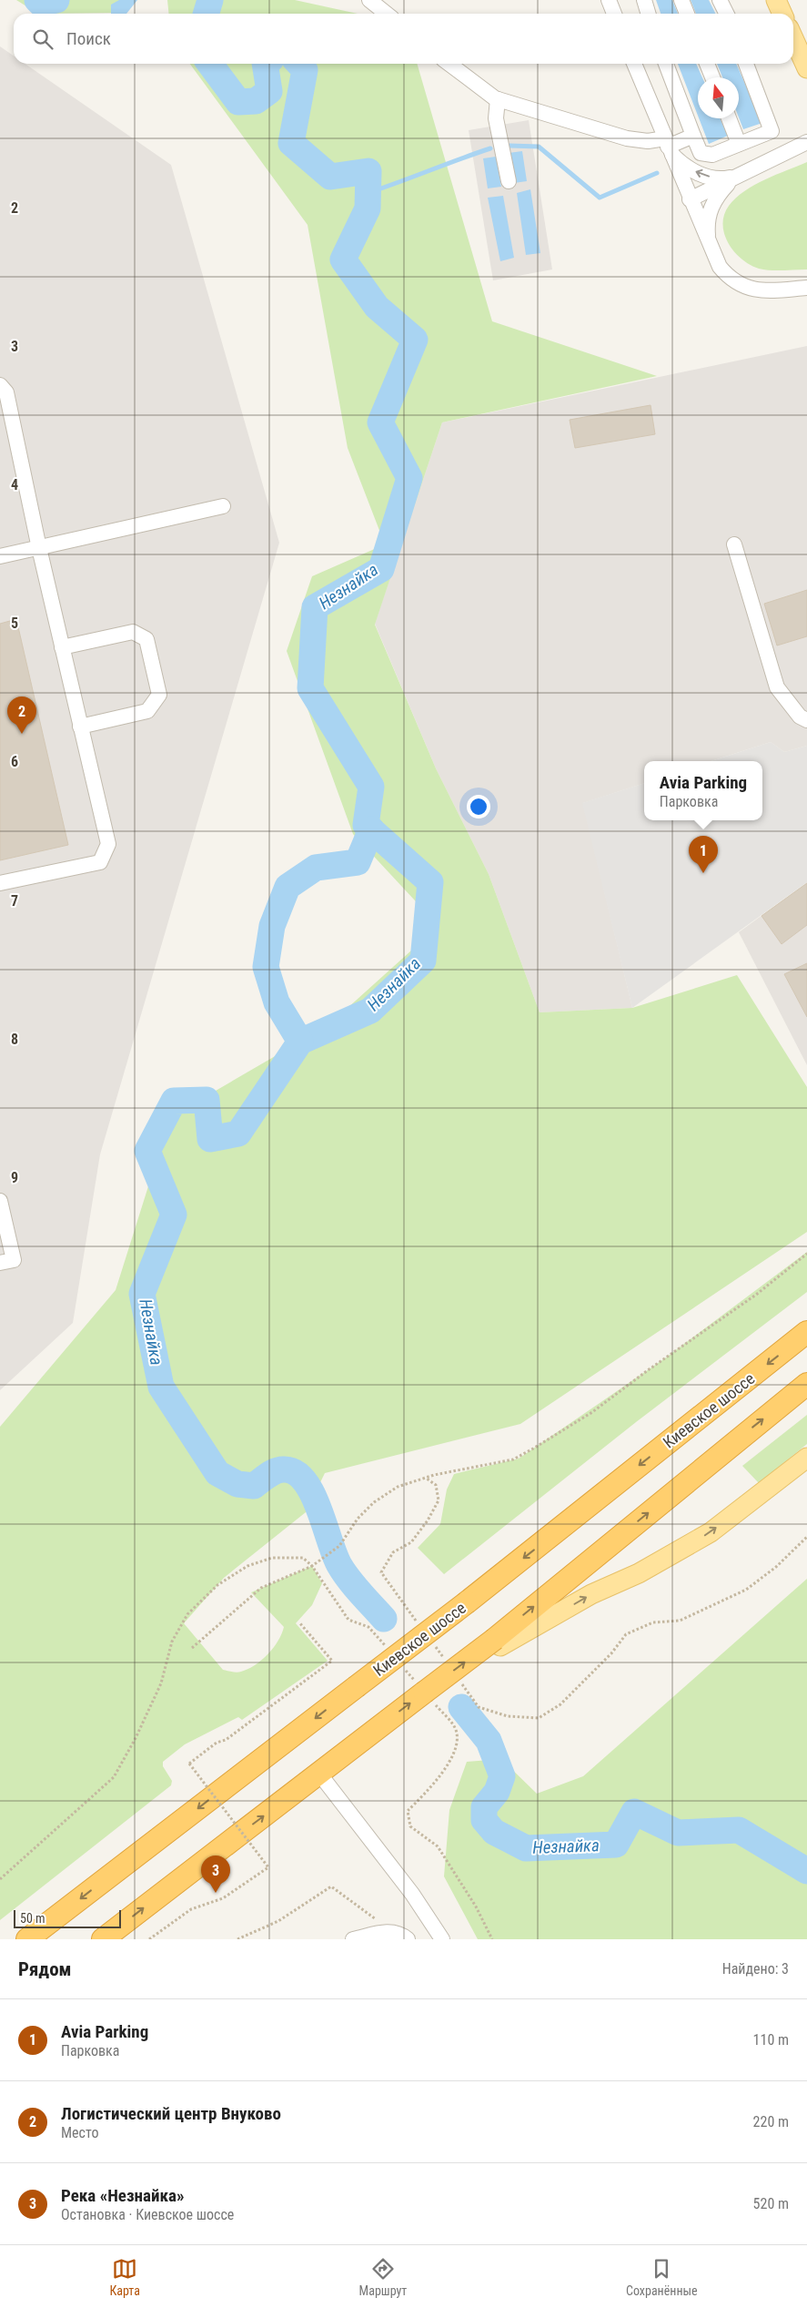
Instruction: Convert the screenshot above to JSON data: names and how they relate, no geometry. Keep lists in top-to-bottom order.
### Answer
{
  "streets": {
    "highway": ["Киевское шоссе"]
  },
  "water": ["Незнайка"],
  "scale_bar": "50 m",
  "north": "top",
  "page": {
    "search": "Поиск",
    "pins": ["2", "1", "3"],
    "popup": ["Avia Parking", "Парковка"],
    "scale": "50 m",
    "heading": ["Рядом", "Найдено: 3"],
    "list": [
      {
        "mark": "1",
        "name": "Avia Parking",
        "note": "Парковка",
        "value": "110 m"
      },
      {
        "mark": "2",
        "name": "Логистический центр Внуково",
        "note": "Место",
        "value": "220 m"
      },
      {
        "mark": "3",
        "name": "Река «Незнайка»",
        "note": "Остановка · Киевское шоссе",
        "value": "520 m"
      }
    ],
    "nav": ["Карта", "Маршрут", "Сохранённые"]
  },
  "grid": {
    "rows": [
      "2",
      "3",
      "4",
      "5",
      "6",
      "7",
      "8",
      "9"
    ]
  }
}
